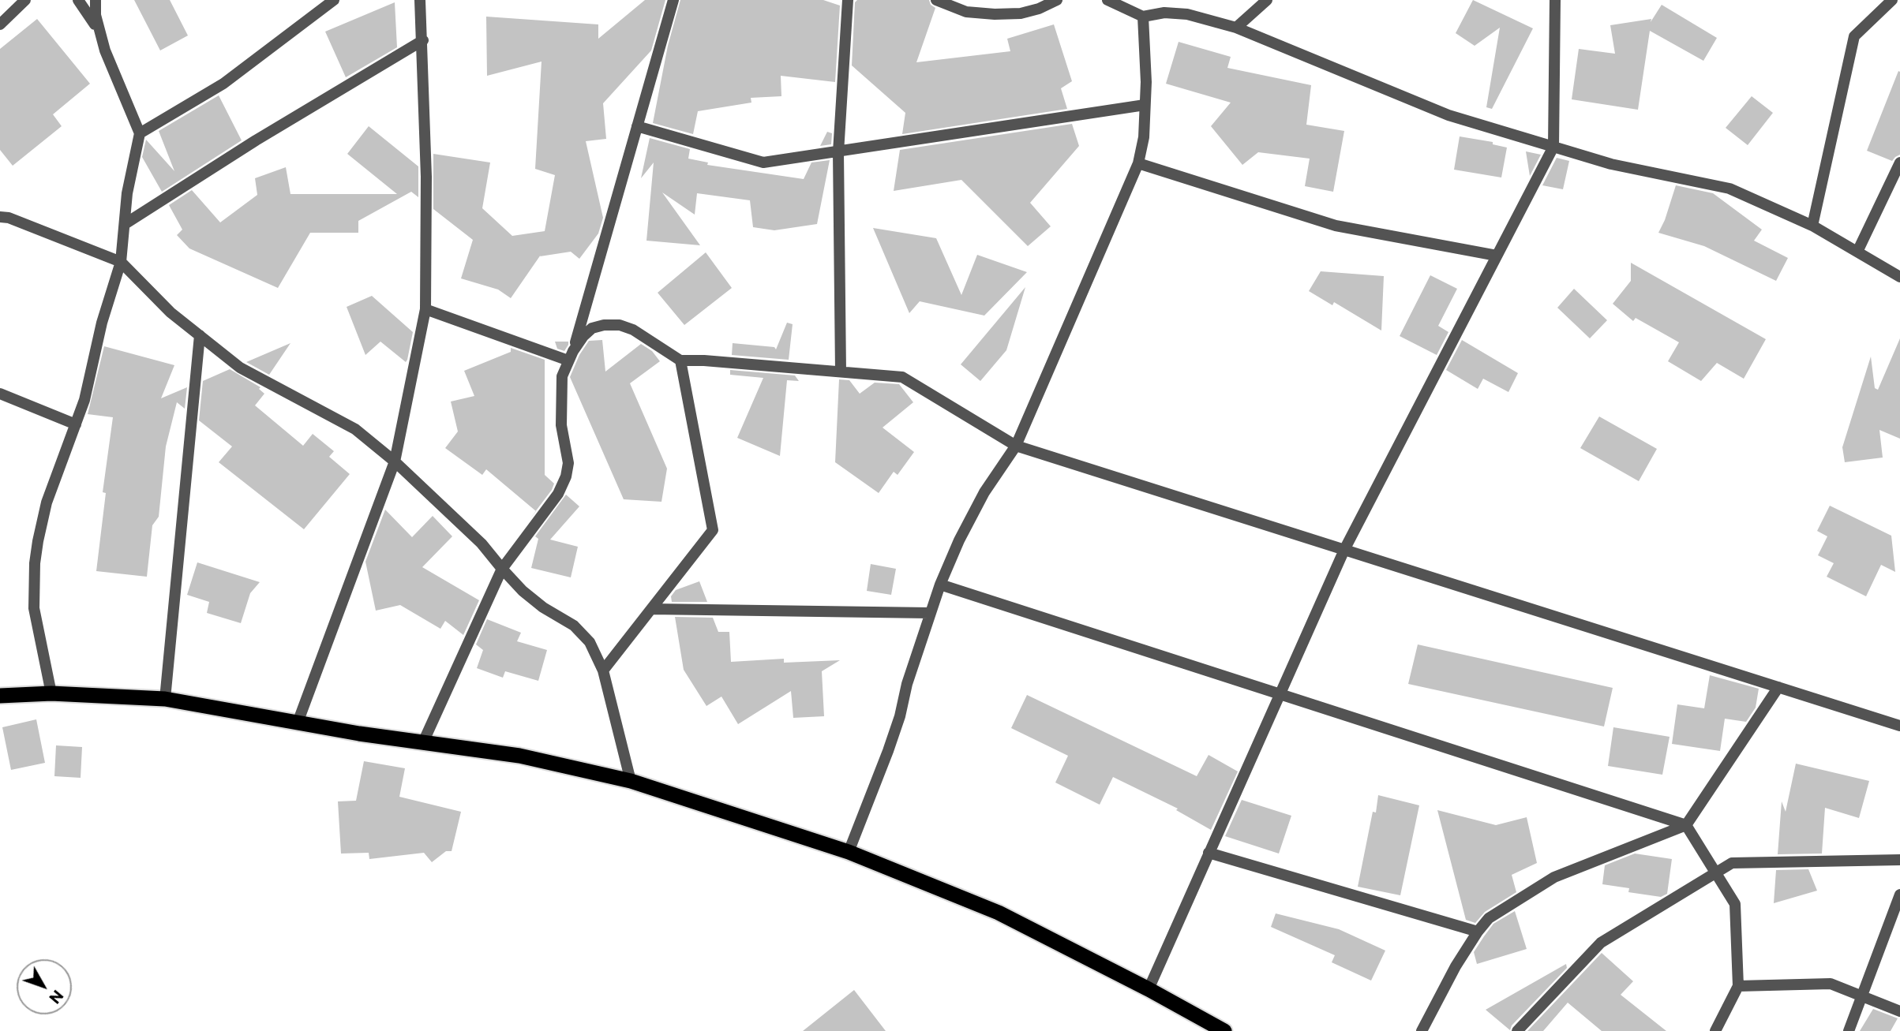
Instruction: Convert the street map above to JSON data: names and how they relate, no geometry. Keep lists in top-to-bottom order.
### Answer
{
  "north": "bottom right"
}
